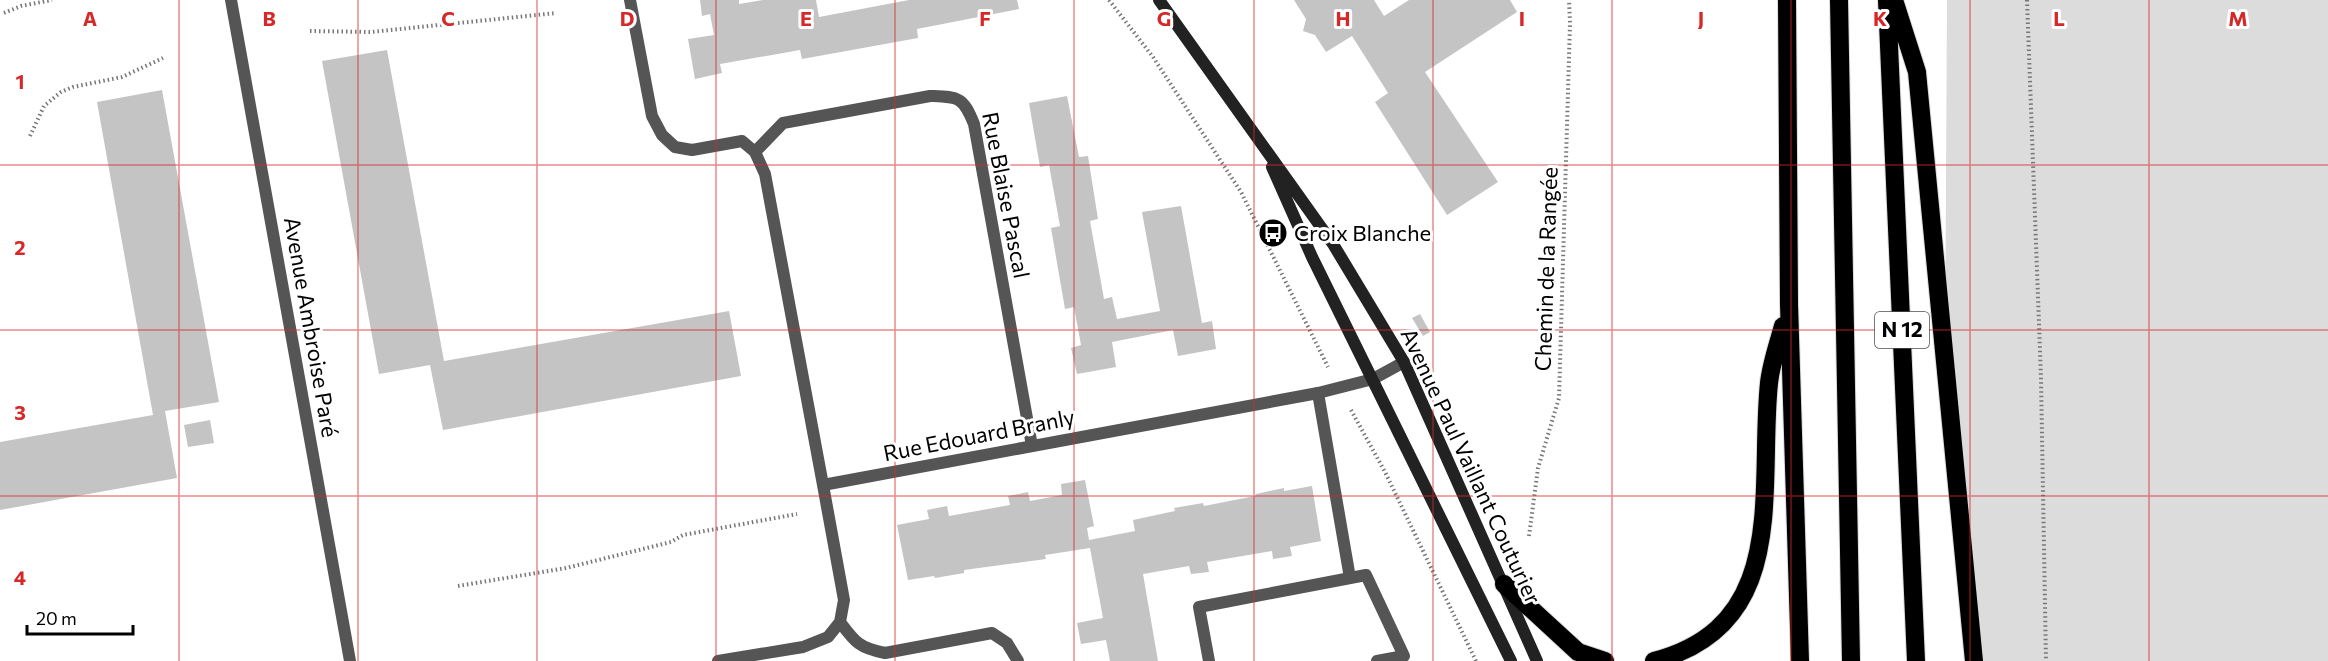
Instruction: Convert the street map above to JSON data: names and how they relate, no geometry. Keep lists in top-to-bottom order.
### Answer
{
  "streets": {
    "highway": ["N 12"],
    "street": [
      "Rue Blaise Pascal",
      "Avenue Ambroise Paré",
      "Rue Edouard Branly",
      "Avenue Paul Vaillant Couturier"
    ],
    "path": ["Chemin de la Rangée"]
  },
  "crossings": [
    ["Rue Blaise Pascal", "Rue Edouard Branly"],
    ["Rue Edouard Branly", "Avenue Paul Vaillant Couturier"]
  ],
  "places": {
    "bus stop": ["Croix Blanche"]
  },
  "scale_bar": "20 m",
  "grid": {
    "columns": [
      "A",
      "B",
      "C",
      "D",
      "E",
      "F",
      "G",
      "H",
      "I",
      "J",
      "K",
      "L",
      "M"
    ],
    "rows": [
      "1",
      "2",
      "3",
      "4"
    ]
  }
}
